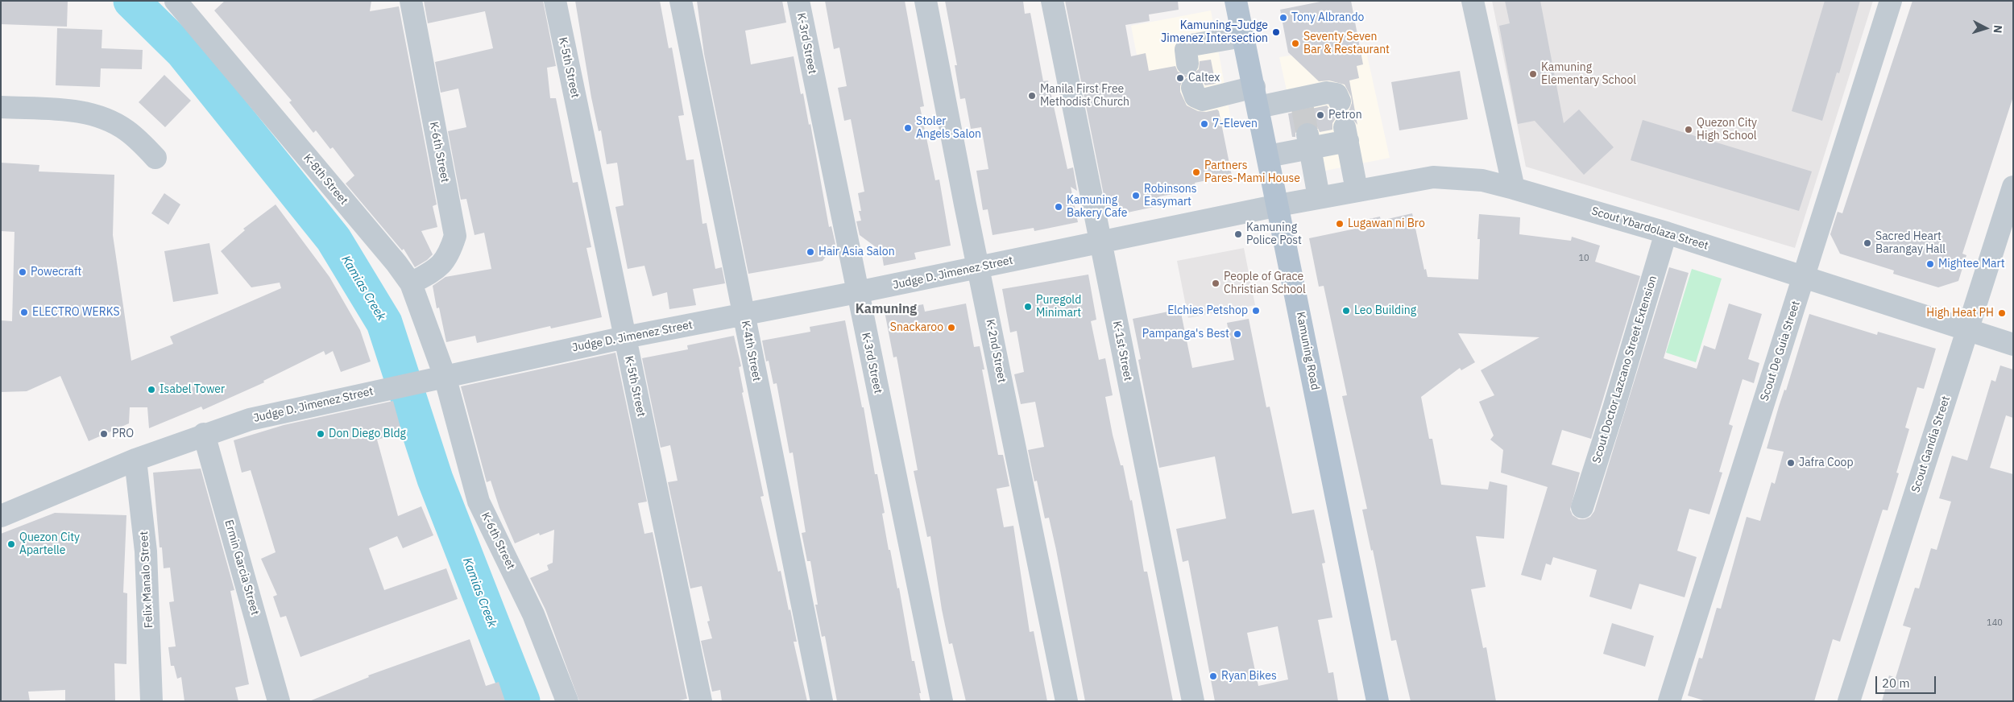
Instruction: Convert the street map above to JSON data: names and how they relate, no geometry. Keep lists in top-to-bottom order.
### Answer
{
  "streets": {
    "main road": ["Kamuning Road"],
    "street": [
      "K-3rd Street",
      "K-5th Street",
      "K-6th Street",
      "K-8th Street",
      "Scout Ybardolaza Street",
      "Judge D. Jimenez Street",
      "K-4th Street",
      "K-2nd Street",
      "K-1st Street",
      "Scout De Guia Street",
      "Scout Doctor Lazcano Street Extension",
      "Scout Gandia Street",
      "Ermin Garcia Street",
      "Felix Manalo Street"
    ]
  },
  "crossings": [
    ["K-3rd Street", "Judge D. Jimenez Street"],
    ["K-5th Street", "Judge D. Jimenez Street"],
    ["K-6th Street", "K-8th Street"],
    ["K-6th Street", "Judge D. Jimenez Street"],
    ["K-8th Street", "Judge D. Jimenez Street"],
    ["Scout Ybardolaza Street", "Judge D. Jimenez Street"],
    ["Scout Ybardolaza Street", "Kamuning Road"],
    ["Scout Ybardolaza Street", "Scout De Guia Street"],
    ["Scout Ybardolaza Street", "Scout Doctor Lazcano Street Extension"],
    ["Scout Ybardolaza Street", "Scout Gandia Street"],
    ["Judge D. Jimenez Street", "K-4th Street"],
    ["Judge D. Jimenez Street", "K-2nd Street"],
    ["Judge D. Jimenez Street", "K-1st Street"],
    ["Judge D. Jimenez Street", "Kamuning Road"],
    ["Judge D. Jimenez Street", "Ermin Garcia Street"],
    ["Judge D. Jimenez Street", "Felix Manalo Street"]
  ],
  "districts": ["Kamuning"],
  "water": ["Kamias Creek"],
  "places": [
    "Tony Albrando",
    "Kamuning–Judge Jimenez Intersection",
    "Seventy Seven Bar & Restaurant",
    "Kamuning Elementary School",
    "Caltex",
    "Manila First Free Methodist Church",
    "Petron",
    "7-Eleven",
    "Stoler Angels Salon",
    "Quezon City High School",
    "Partners Pares-Mami House",
    "Robinsons Easymart",
    "Kamuning Bakery Cafe",
    "Lugawan ni Bro",
    "Kamuning Police Post",
    "Sacred Heart Barangay Hall",
    "Hair Asia Salon",
    "Mightee Mart",
    "Powecraft",
    "People of Grace Christian School",
    "Puregold Minimart",
    "Elchies Petshop",
    "Leo Building",
    "ELECTRO WERKS",
    "High Heat PH",
    "Snackaroo",
    "Pampanga's Best",
    "Isabel Tower",
    "PRO",
    "Don Diego Bldg",
    "Jafra Coop",
    "Quezon City Apartelle",
    "Ryan Bikes"
  ],
  "house_numbers": ["10", "140"],
  "scale_bar": "20 m",
  "north": "right"
}
